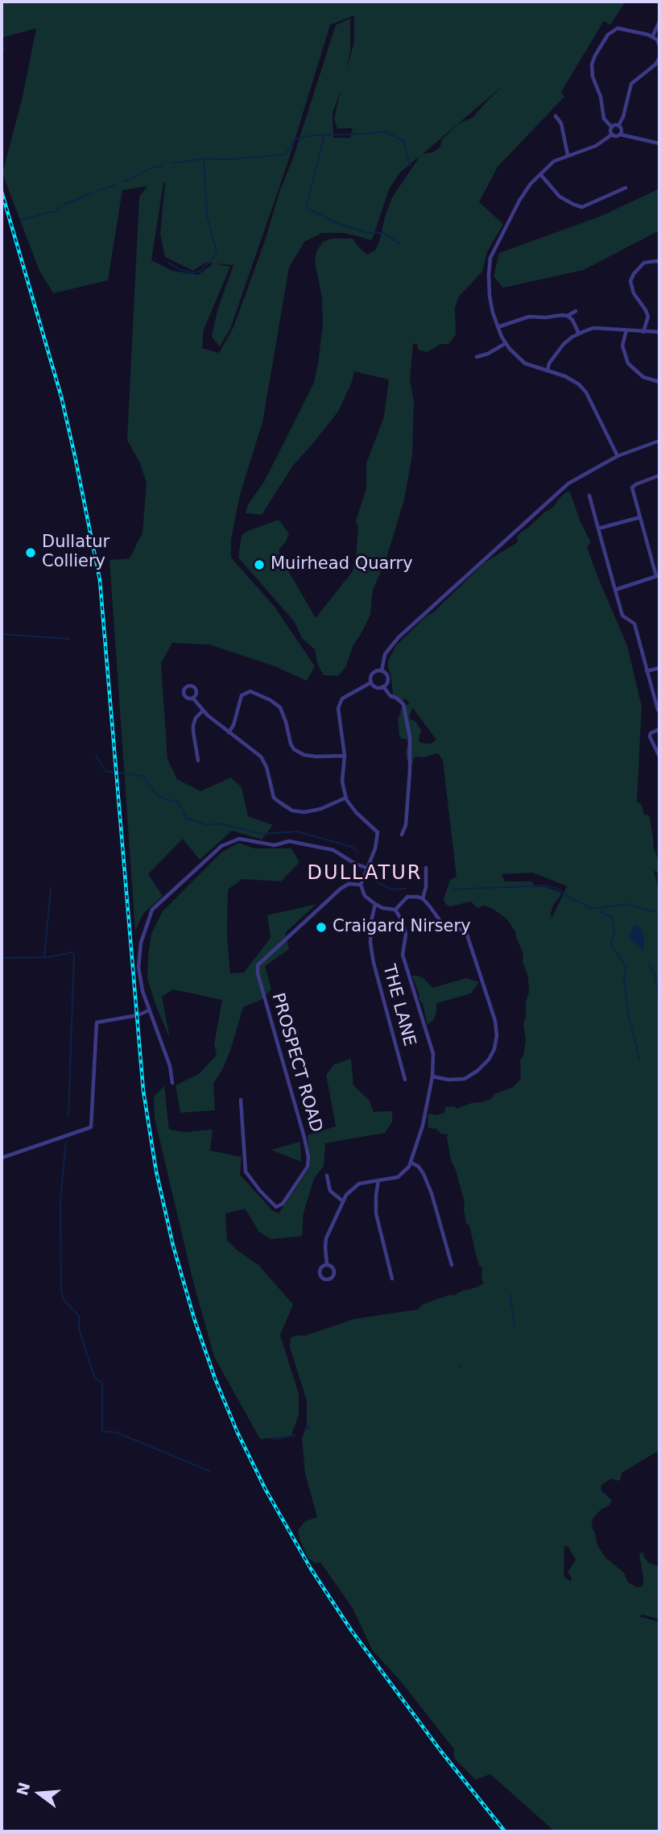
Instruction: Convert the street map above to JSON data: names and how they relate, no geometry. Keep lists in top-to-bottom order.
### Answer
{
  "streets": {
    "street": ["THE LANE", "PROSPECT ROAD"]
  },
  "districts": ["DULLATUR"],
  "places": ["Dullatur Colliery", "Muirhead Quarry", "Craigard Nirsery"],
  "north": "left"
}
